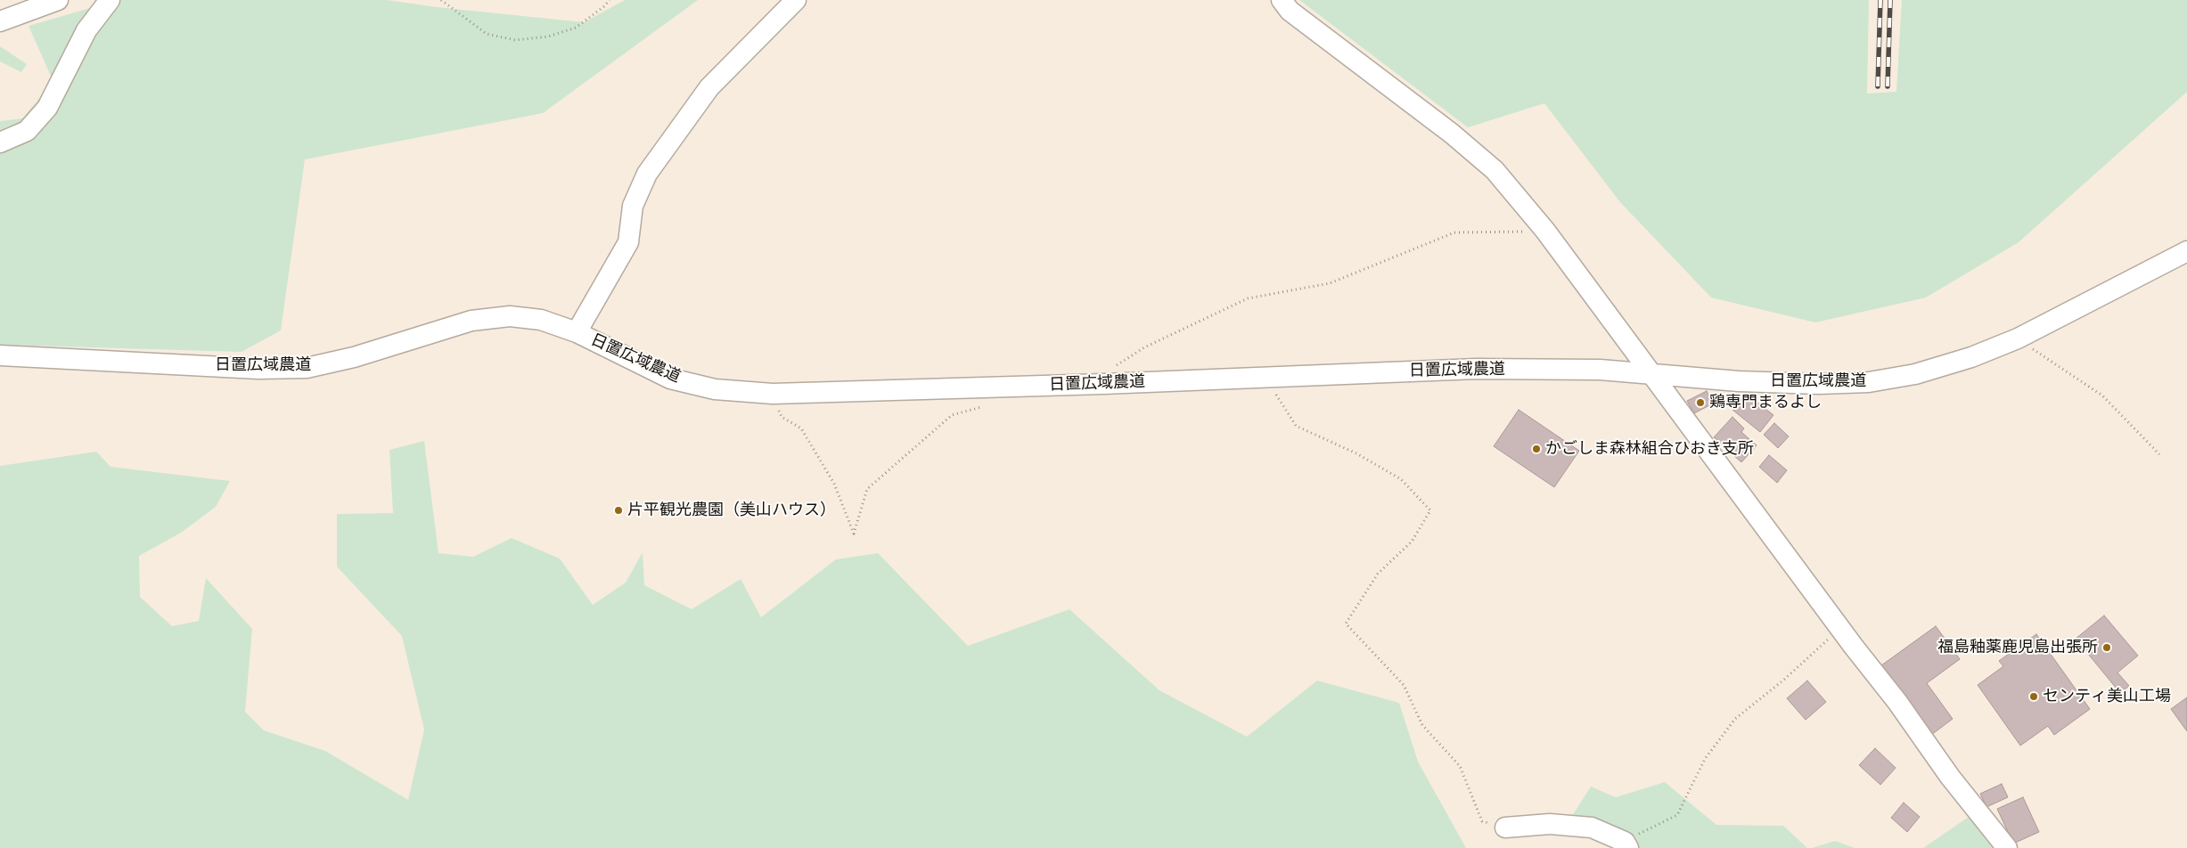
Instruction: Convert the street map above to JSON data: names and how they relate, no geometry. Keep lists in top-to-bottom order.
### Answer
{
  "streets": {
    "street": ["日置広域農道"]
  },
  "places": [
    "鶏専門まるよし",
    "かごしま森林組合ひおき支所",
    "片平観光農園（美山ハウス）",
    "福島釉薬鹿児島出張所",
    "センティ美山工場"
  ]
}
